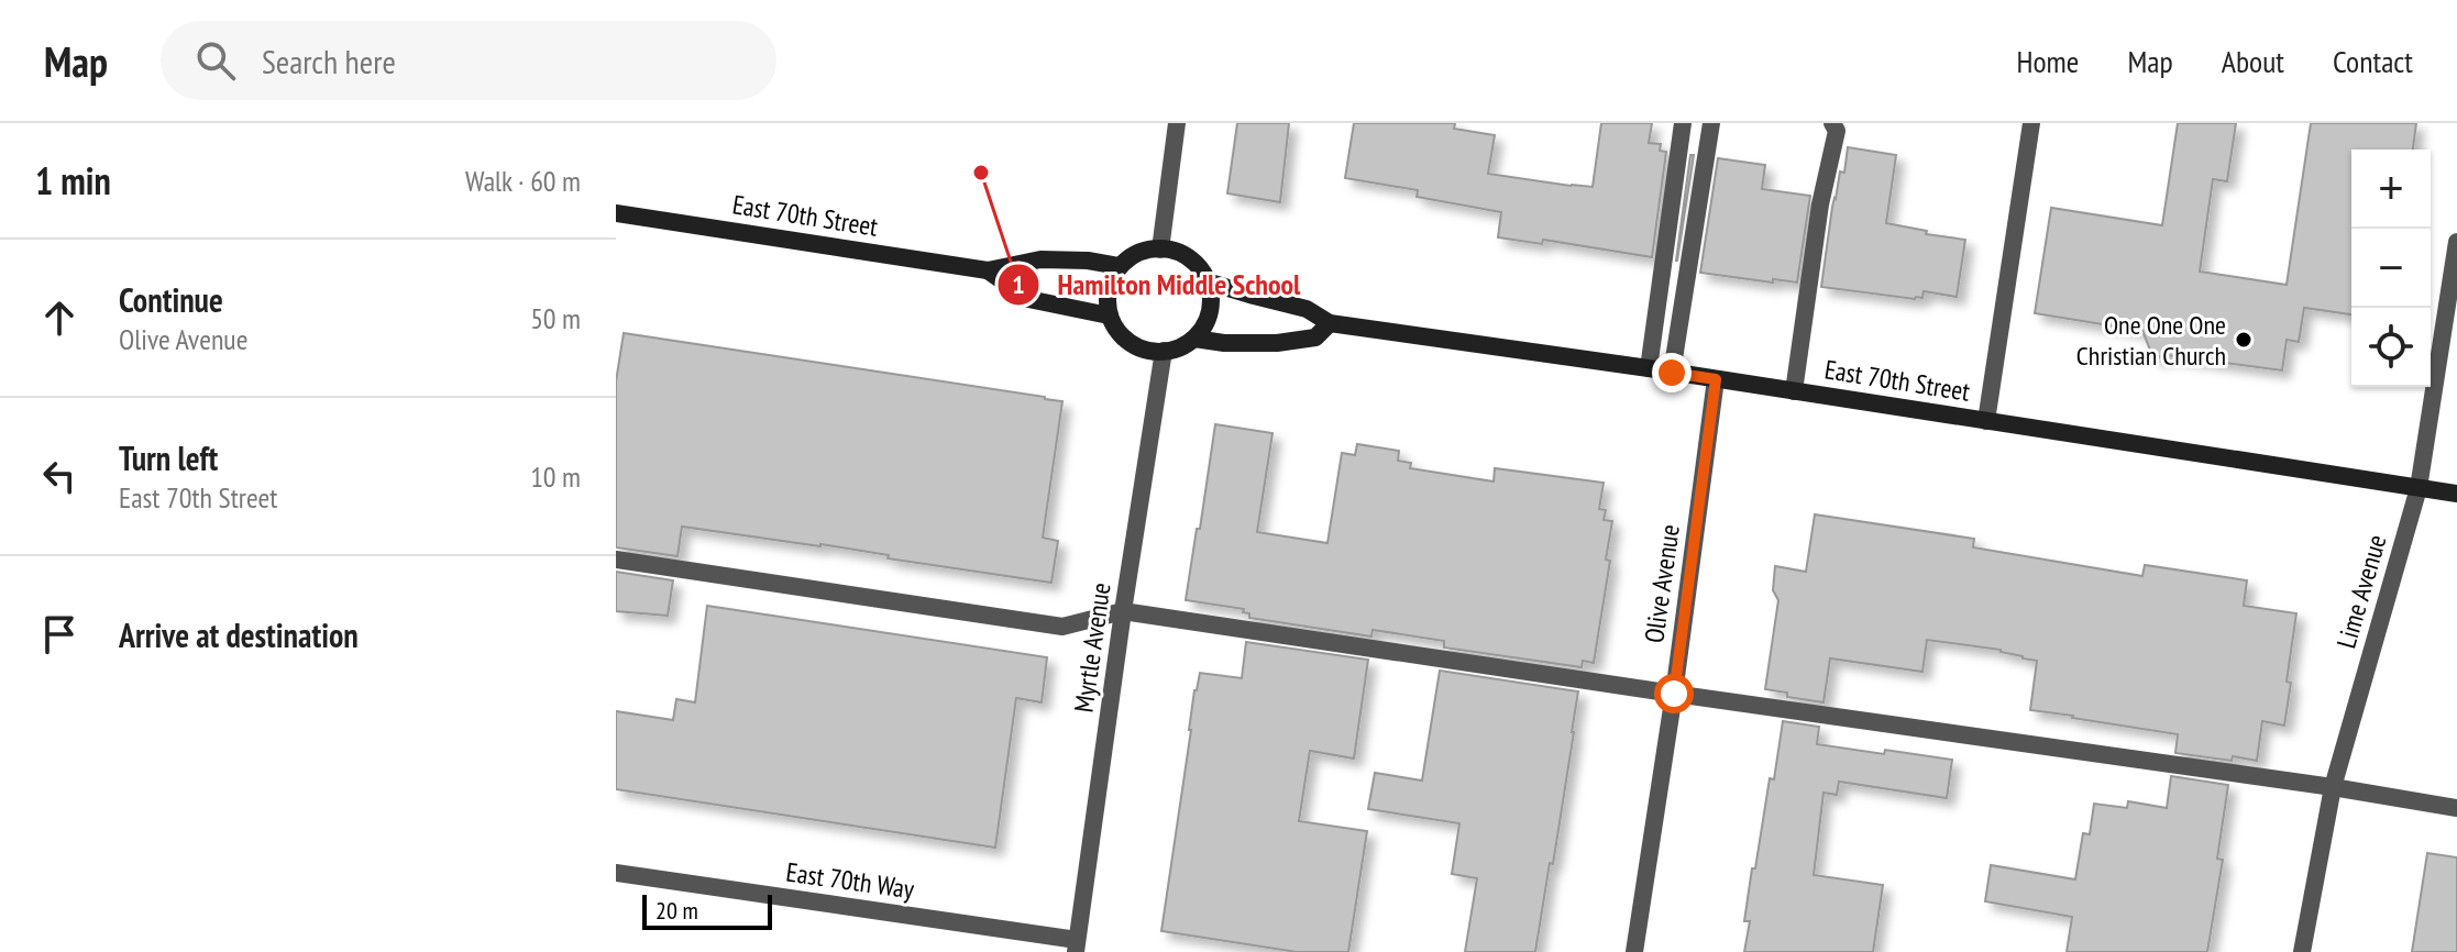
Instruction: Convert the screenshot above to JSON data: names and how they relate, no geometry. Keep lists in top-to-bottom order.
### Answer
{
  "streets": {
    "street": [
      "East 70th Street",
      "Olive Avenue",
      "Lime Avenue",
      "Myrtle Avenue",
      "East 70th Way"
    ]
  },
  "crossings": [
    ["East 70th Street", "Olive Avenue"],
    ["East 70th Street", "Lime Avenue"],
    ["East 70th Street", "Myrtle Avenue"],
    ["Myrtle Avenue", "East 70th Way"]
  ],
  "places": ["Hamilton Middle School", "One One One Christian Church"],
  "scale_bar": "20 m",
  "page": {
    "header": "Map",
    "search": "Search here",
    "nav": [
      "Home",
      "Map",
      "About",
      "Contact"
    ],
    "heading": ["1 min", "Walk · 60 m"],
    "map_buttons": ["+", "−"],
    "list": [
      ["Continue", "Olive Avenue", "50 m"],
      ["Turn left", "East 70th Street", "10 m"],
      "Arrive at destination"
    ],
    "scale": "20 m"
  }
}
